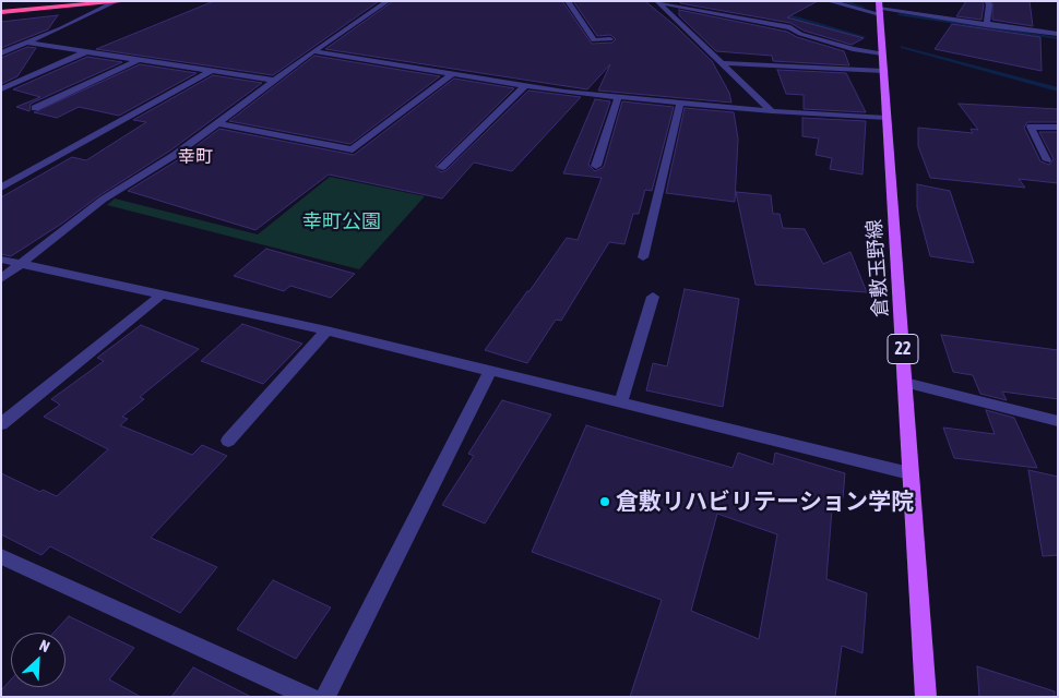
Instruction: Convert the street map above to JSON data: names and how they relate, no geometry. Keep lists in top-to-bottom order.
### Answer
{
  "streets": {
    "main road": ["倉敷玉野線", "22"]
  },
  "districts": ["幸町"],
  "parks": ["幸町公園"],
  "places": ["倉敷リハビリテーション学院"],
  "north": "top right"
}
